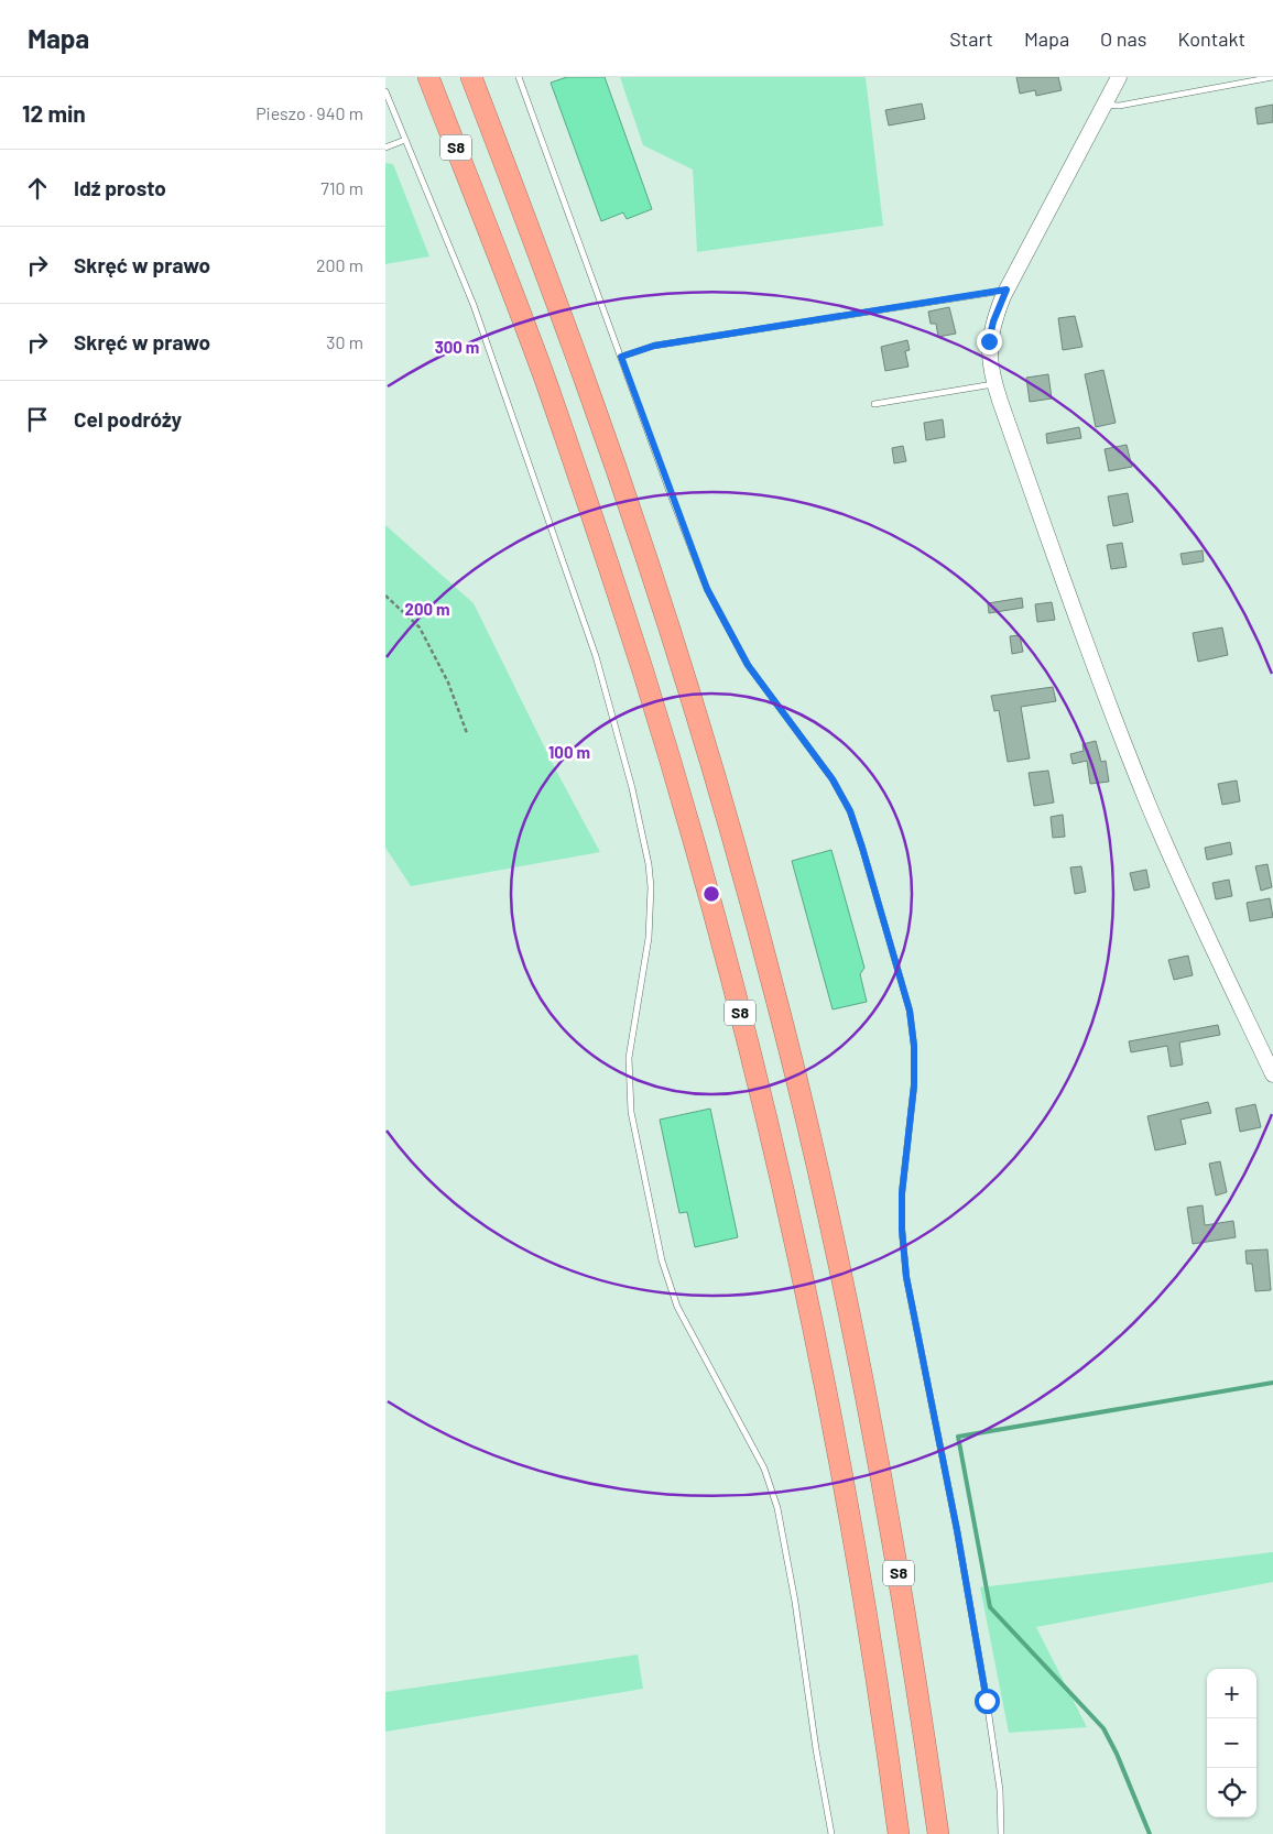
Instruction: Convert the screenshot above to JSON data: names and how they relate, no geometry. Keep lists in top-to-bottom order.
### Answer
{
  "streets": {
    "highway": ["S8"]
  },
  "page": {
    "header": "Mapa",
    "nav": [
      "Start",
      "Mapa",
      "O nas",
      "Kontakt"
    ],
    "heading": ["12 min", "Pieszo · 940 m"],
    "list": [
      ["Idź prosto", "710 m"],
      ["Skręć w prawo", "200 m"],
      ["Skręć w prawo", "30 m"],
      "Cel podróży"
    ],
    "map_buttons": ["+", "−"]
  },
  "rings": ["300 m", "200 m", "100 m"]
}
